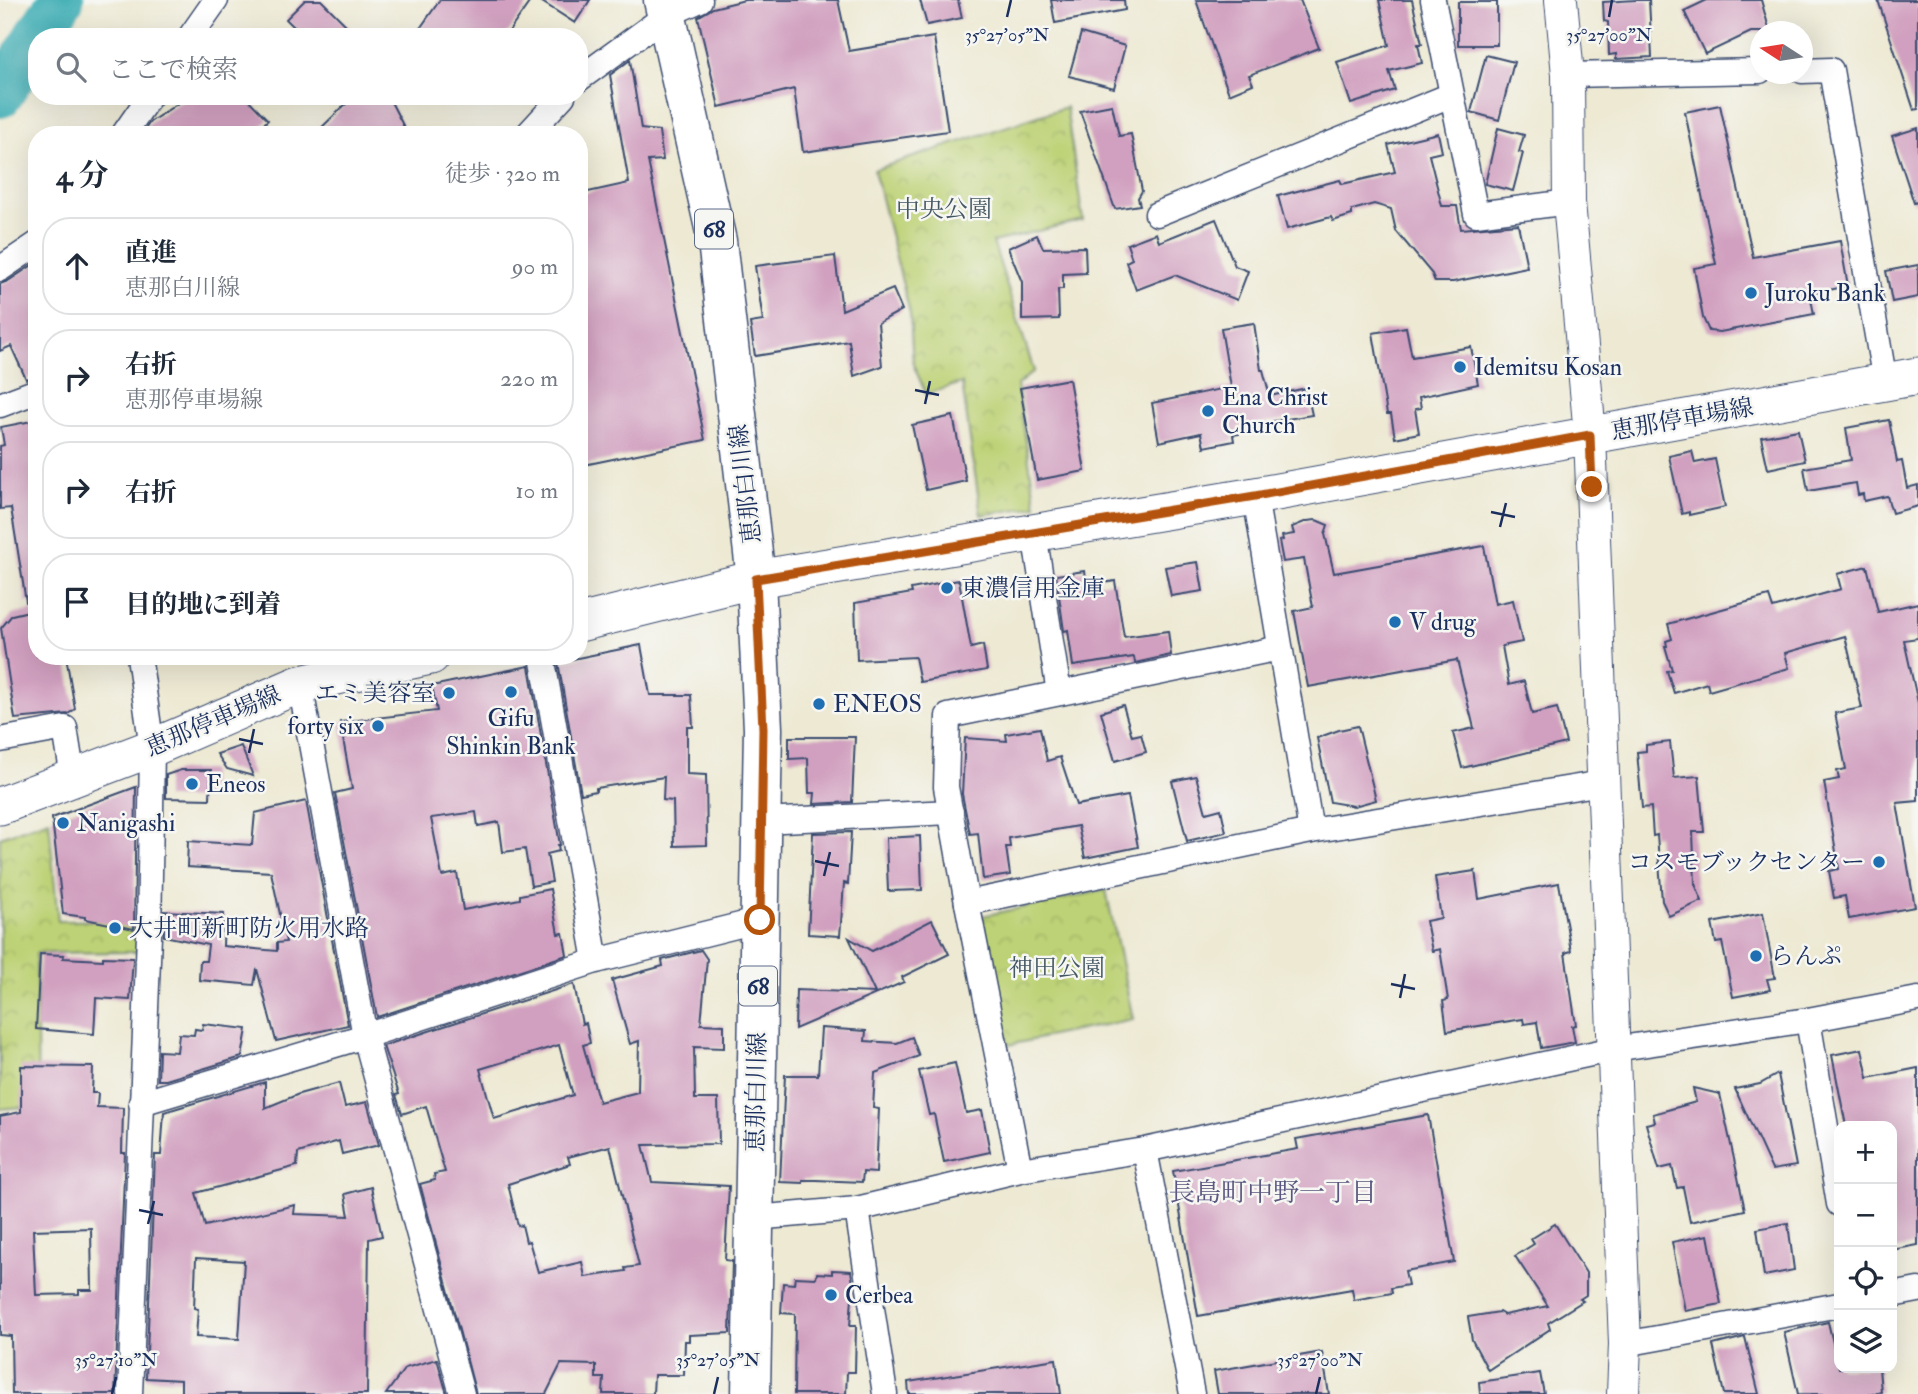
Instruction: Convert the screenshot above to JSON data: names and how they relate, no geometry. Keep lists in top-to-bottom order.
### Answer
{
  "streets": {
    "main road": ["68", "恵那停車場線", "恵那白川線"]
  },
  "crossings": [
    ["恵那停車場線", "恵那白川線"]
  ],
  "districts": ["長島町中野一丁目"],
  "parks": ["中央公園", "神田公園"],
  "places": [
    "Juroku Bank",
    "Idemitsu Kosan",
    "Ena Christ Church",
    "東濃信用金庫",
    "V drug",
    "Gifu Shinkin Bank",
    "エミ美容室",
    "ENEOS",
    "forty six",
    "Eneos",
    "Nanigashi",
    "コスモブックセンター",
    "大井町新町防火用水路",
    "らんぷ",
    "Cerbea"
  ],
  "north": "left",
  "page": {
    "search": "ここで検索",
    "heading": ["4 分", "徒歩 · 320 m"],
    "list": [
      ["直進", "恵那白川線", "90 m"],
      ["右折", "恵那停車場線", "220 m"],
      ["右折", "10 m"],
      "目的地に到着"
    ],
    "map_buttons": ["+", "−"]
  },
  "coordinates": ["35°27'05\"N", "35°27'00\"N", "35°27'10\"N"]
}
